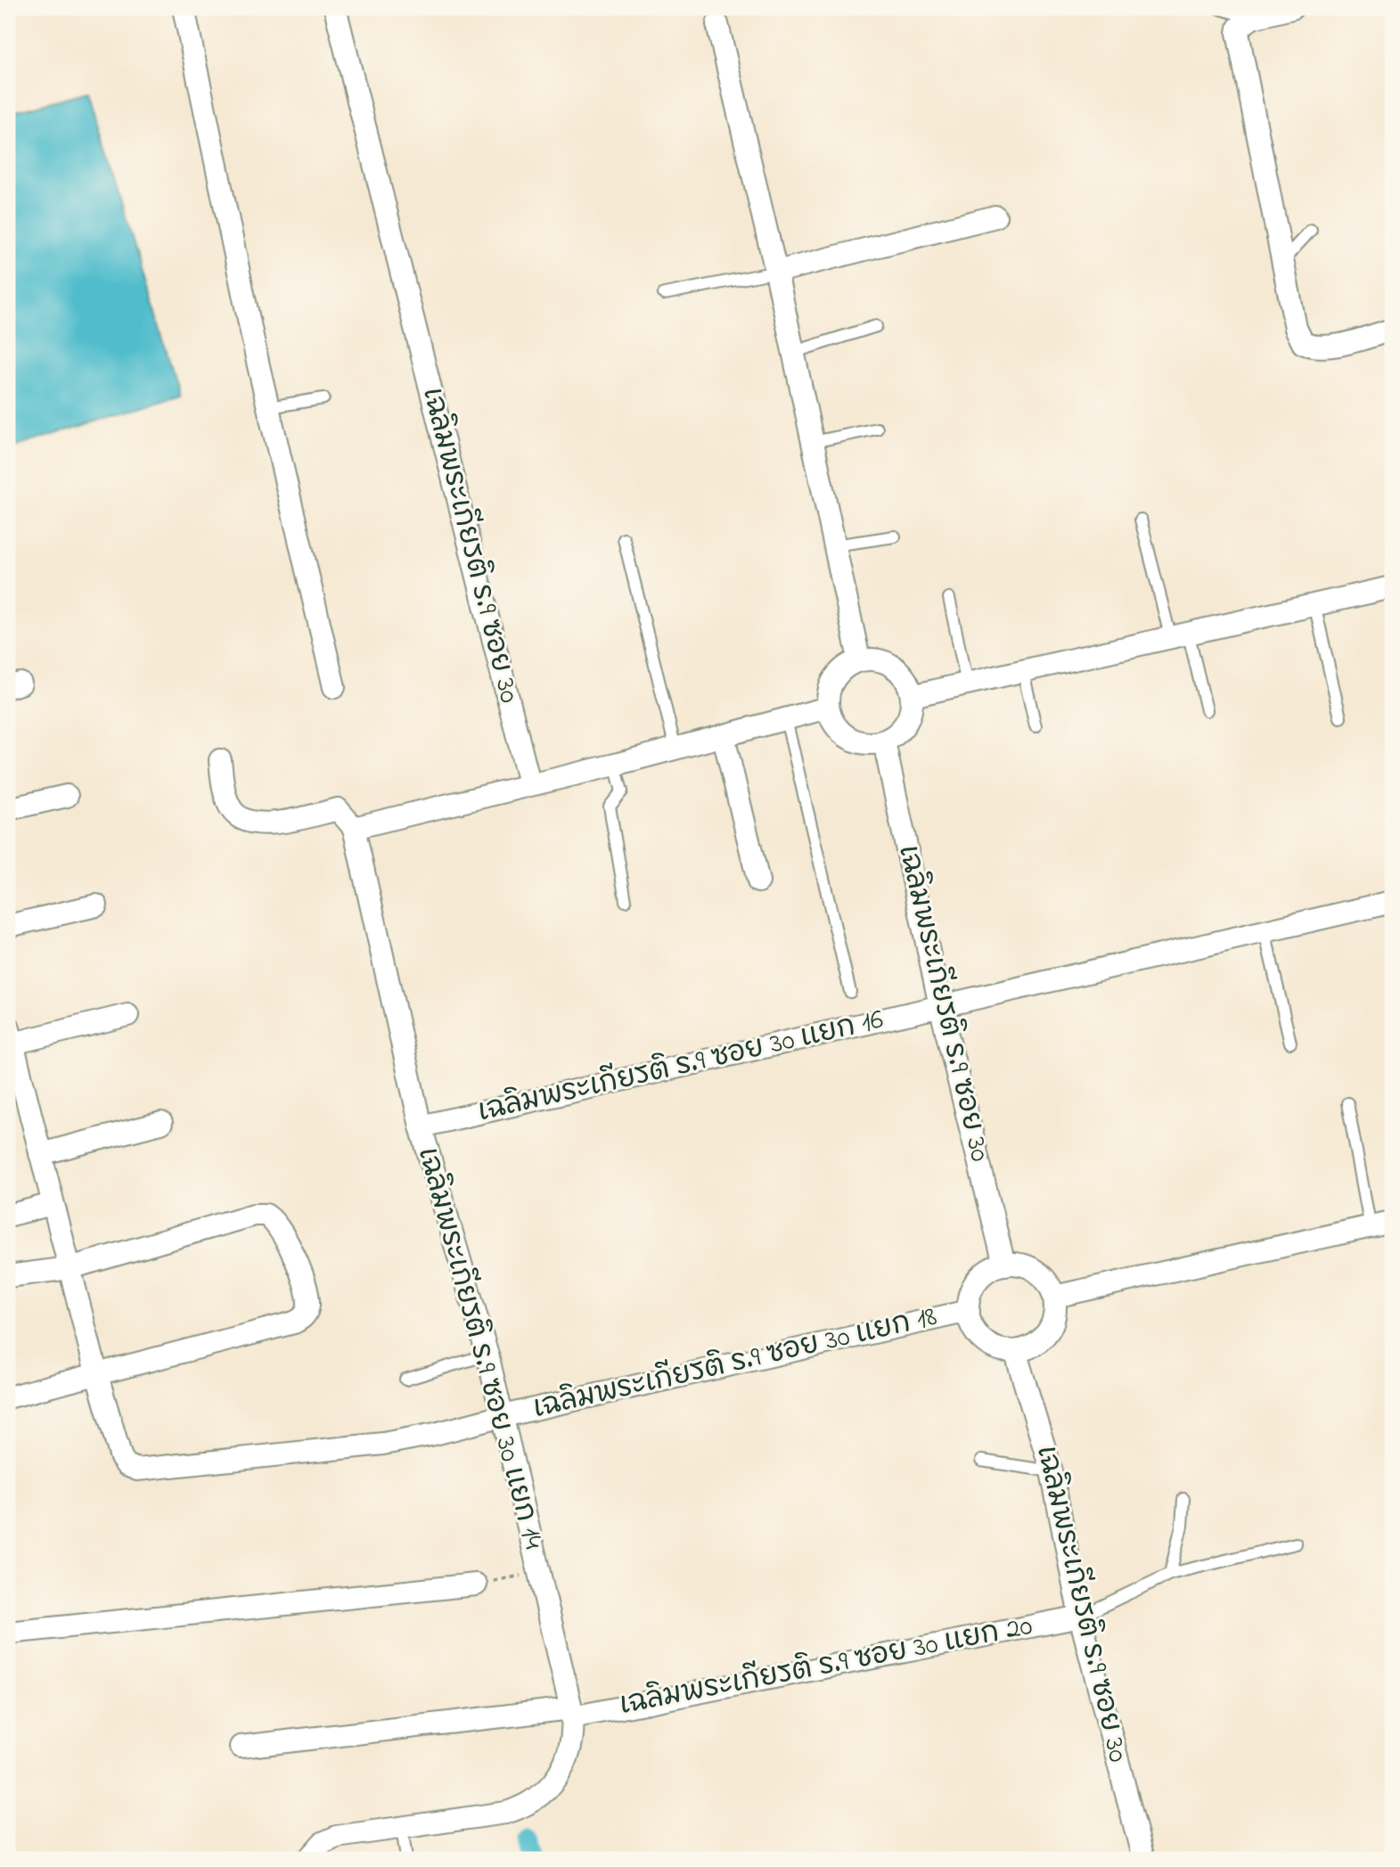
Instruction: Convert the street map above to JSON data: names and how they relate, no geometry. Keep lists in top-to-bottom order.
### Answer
{
  "streets": {
    "street": [
      "เฉลิมพระเกียรติ ร.9 ซอย 30",
      "เฉลิมพระเกียรติ ร.9 ซอย 30 แยก 16",
      "เฉลิมพระเกียรติ ร.9 ซอย 30 แยก 14",
      "เฉลิมพระเกียรติ ร.9 ซอย 30 แยก 18",
      "เฉลิมพระเกียรติ ร.9 ซอย 30 แยก 20"
    ]
  },
  "crossings": [
    ["เฉลิมพระเกียรติ ร.9 ซอย 30", "เฉลิมพระเกียรติ ร.9 ซอย 30 แยก 16"],
    ["เฉลิมพระเกียรติ ร.9 ซอย 30", "เฉลิมพระเกียรติ ร.9 ซอย 30 แยก 18"],
    ["เฉลิมพระเกียรติ ร.9 ซอย 30", "เฉลิมพระเกียรติ ร.9 ซอย 30 แยก 20"],
    ["เฉลิมพระเกียรติ ร.9 ซอย 30 แยก 16", "เฉลิมพระเกียรติ ร.9 ซอย 30 แยก 14"],
    ["เฉลิมพระเกียรติ ร.9 ซอย 30 แยก 14", "เฉลิมพระเกียรติ ร.9 ซอย 30 แยก 18"],
    ["เฉลิมพระเกียรติ ร.9 ซอย 30 แยก 14", "เฉลิมพระเกียรติ ร.9 ซอย 30 แยก 20"]
  ]
}
